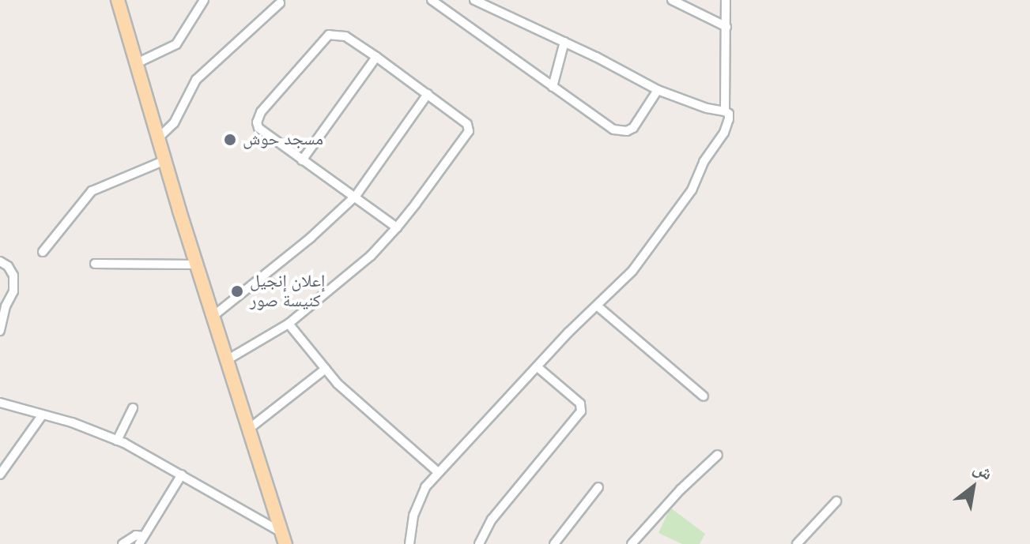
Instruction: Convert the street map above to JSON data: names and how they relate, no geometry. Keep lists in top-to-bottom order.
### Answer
{
  "places": ["مسجد حوش", "إعلان إنجيل كنيسة صور"],
  "north": "top right"
}
